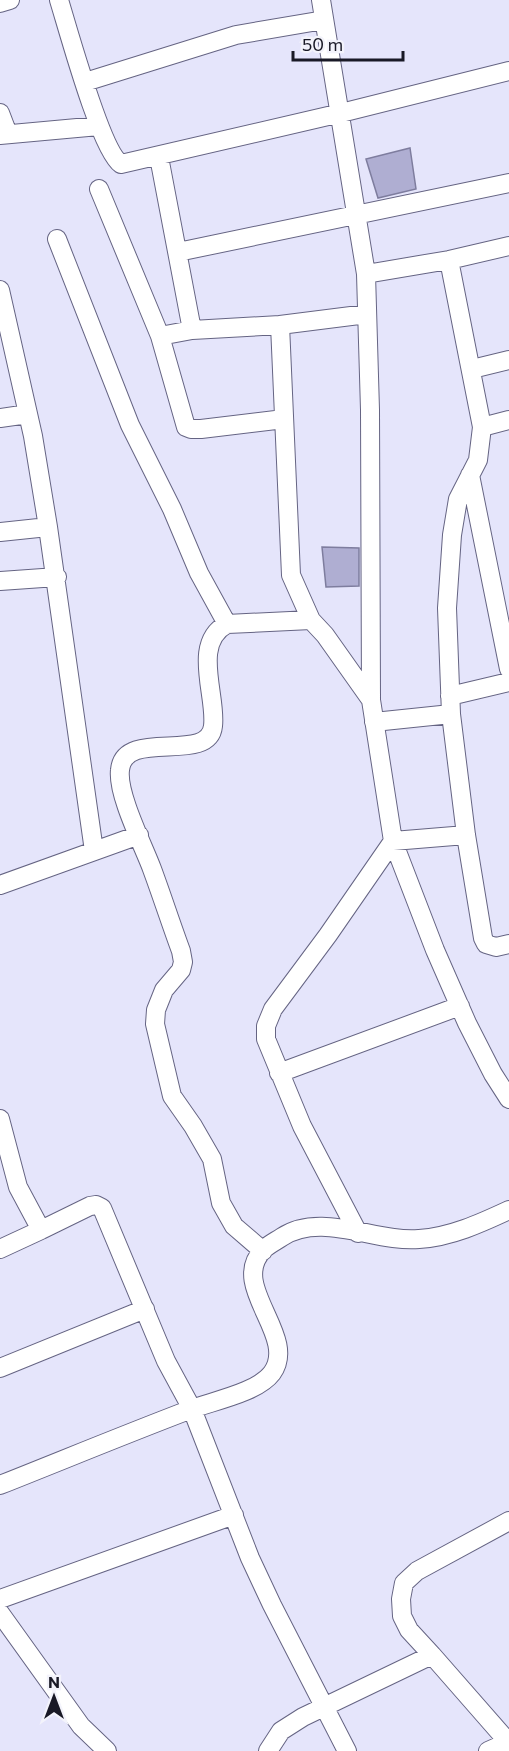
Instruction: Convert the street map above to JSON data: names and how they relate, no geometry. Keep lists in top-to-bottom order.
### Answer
{
  "scale_bar": "50 m",
  "north": "top"
}
